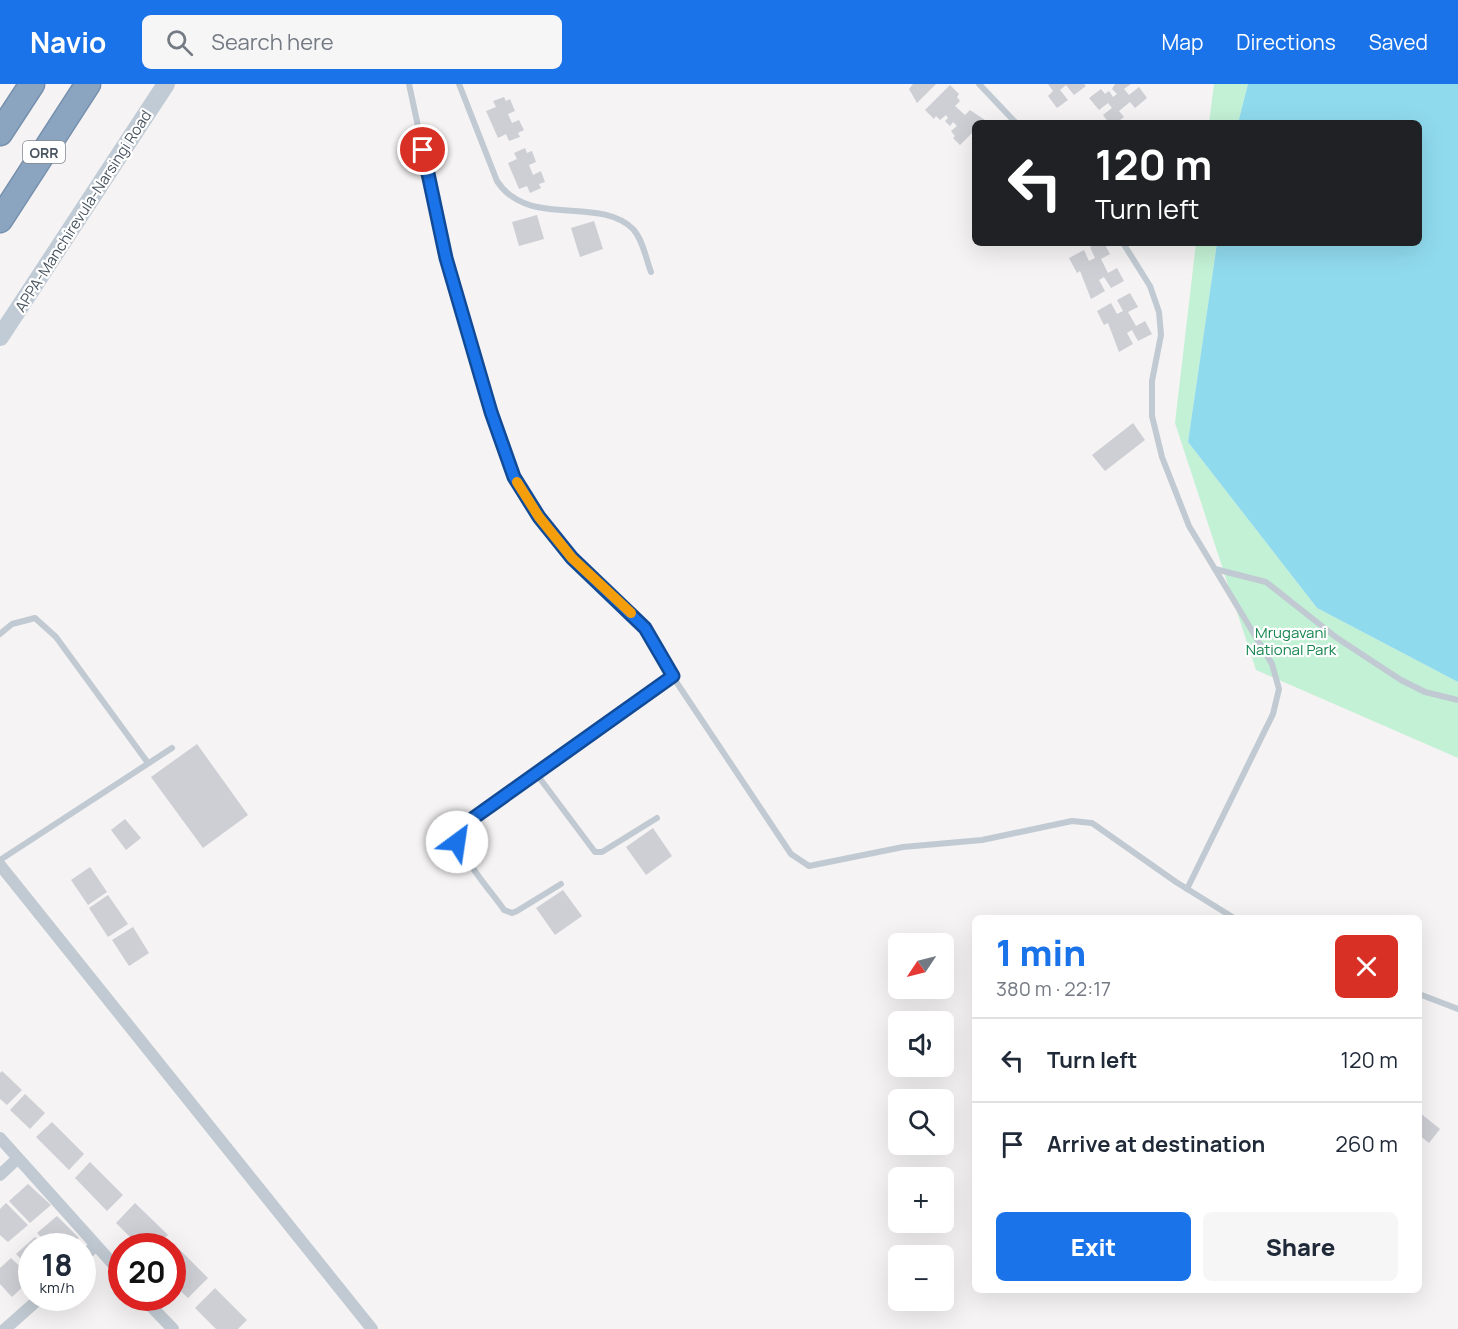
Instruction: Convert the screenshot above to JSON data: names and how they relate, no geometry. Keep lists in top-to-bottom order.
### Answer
{
  "streets": {
    "highway": ["ORR"],
    "main road": ["APPA-Manchirevula-Narsingi Road"]
  },
  "parks": ["Mrugavani National Park"],
  "north": "bottom left",
  "page": {
    "header": "Navio",
    "search": "Search here",
    "nav": ["Map", "Directions", "Saved"],
    "turn": ["120 m", "Turn left"],
    "heading": ["1 min", "380 m · 22:17"],
    "map_buttons": ["+", "−"],
    "list": [
      {
        "name": "Turn left",
        "value": "120 m"
      },
      {
        "name": "Arrive at destination",
        "value": "260 m"
      }
    ],
    "buttons": ["Exit", "Share"],
    "speed": "18 km/h",
    "limit": "20"
  }
}
